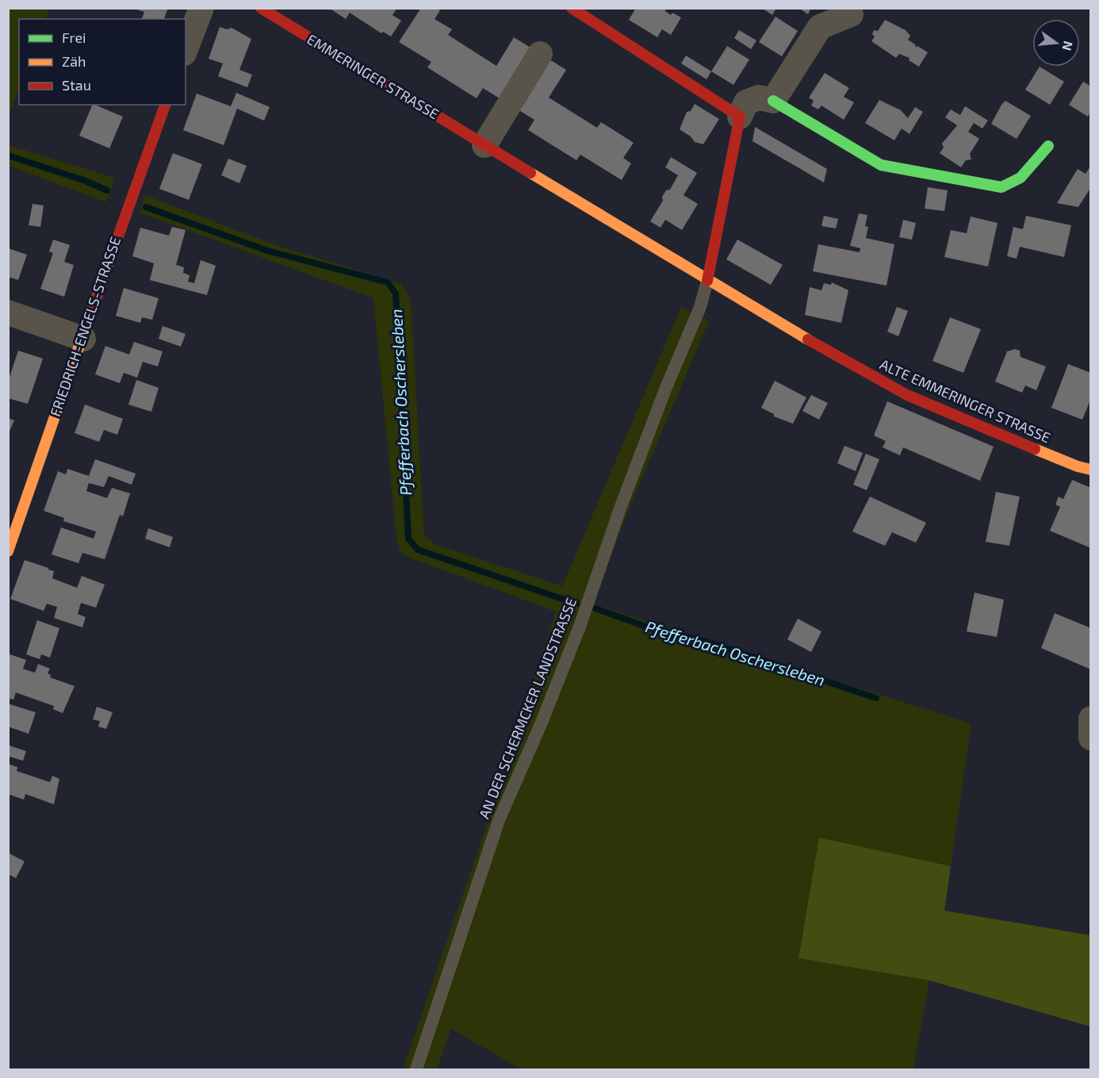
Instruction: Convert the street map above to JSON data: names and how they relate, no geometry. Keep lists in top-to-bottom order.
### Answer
{
  "streets": {
    "street": ["EMMERINGER STRASSE", "FRIEDRICH-ENGELS-STRASSE", "ALTE EMMERINGER STRASSE"],
    "lane": ["AN DER SCHERMCKER LANDSTRASSE"]
  },
  "crossings": [
    ["EMMERINGER STRASSE", "ALTE EMMERINGER STRASSE"],
    ["EMMERINGER STRASSE", "AN DER SCHERMCKER LANDSTRASSE"],
    ["ALTE EMMERINGER STRASSE", "AN DER SCHERMCKER LANDSTRASSE"]
  ],
  "water": ["Pfefferbach Oschersleben"],
  "legend": ["Frei", "Zäh", "Stau"],
  "north": "right"
}
